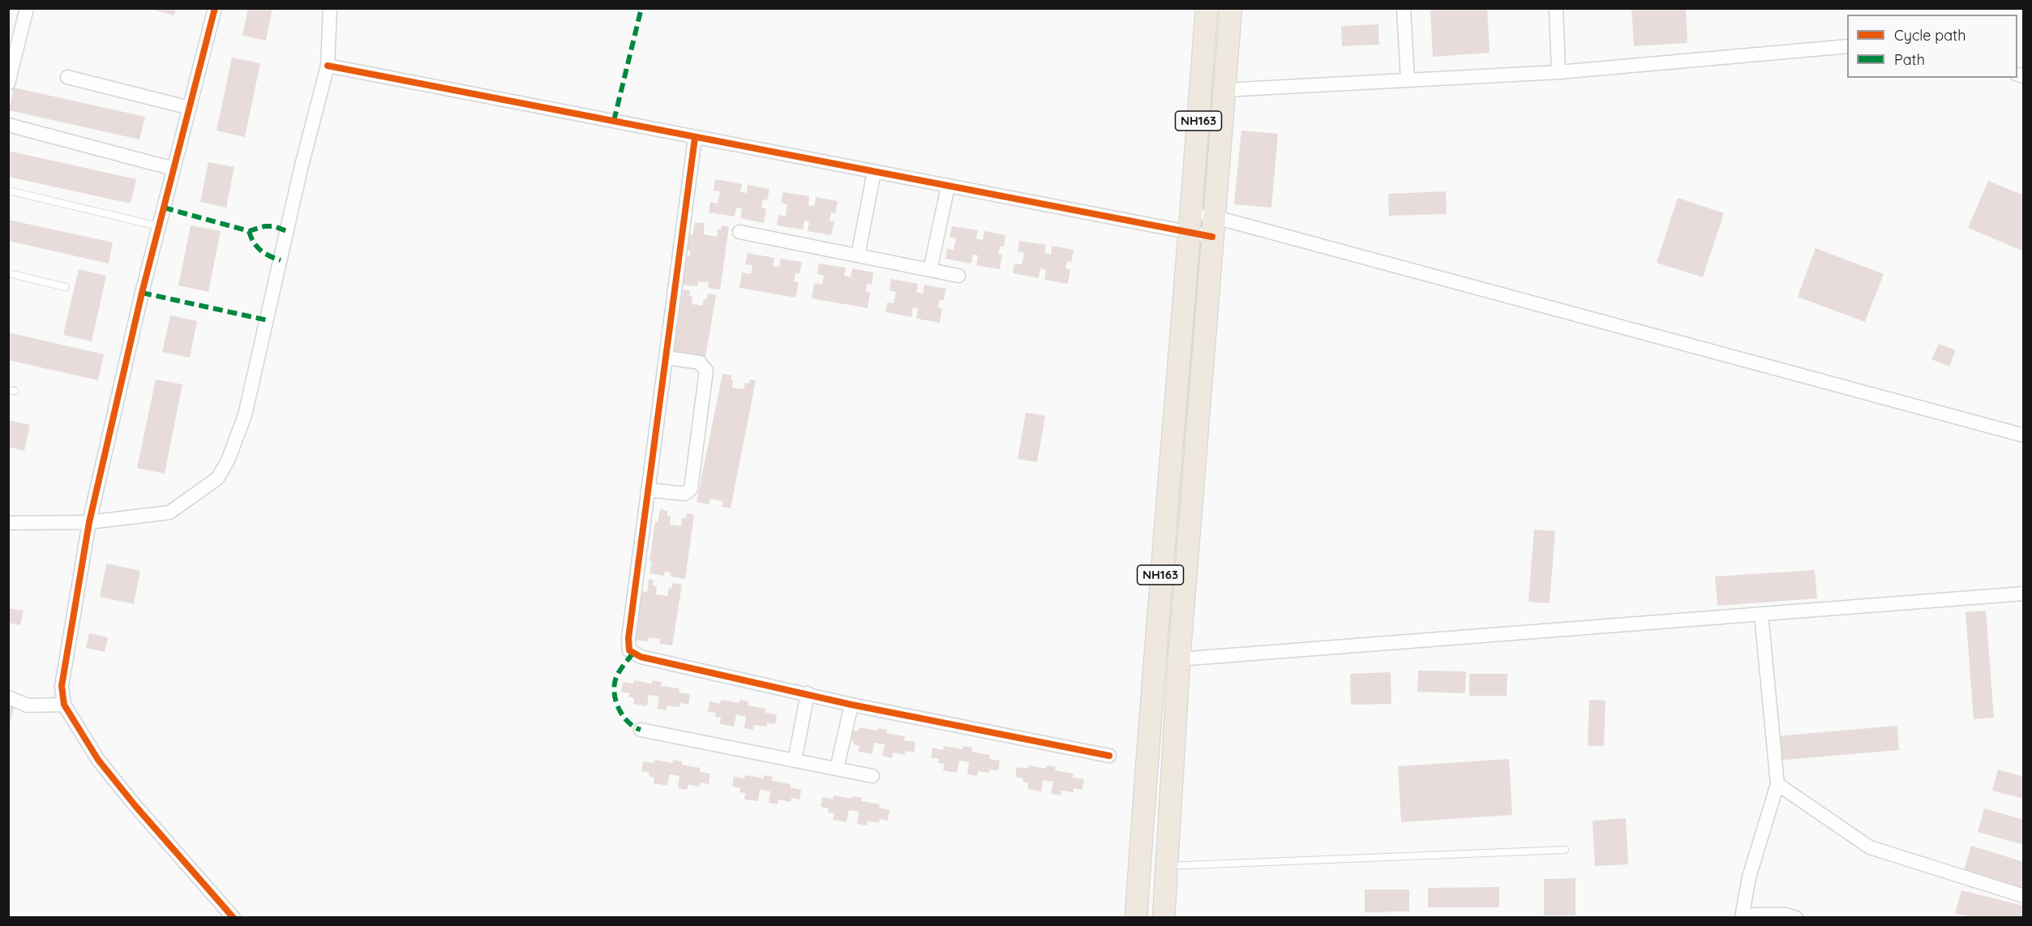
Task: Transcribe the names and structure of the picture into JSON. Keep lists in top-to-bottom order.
{
  "streets": {
    "highway": ["NH163"]
  },
  "legend": ["Cycle path", "Path"]
}
